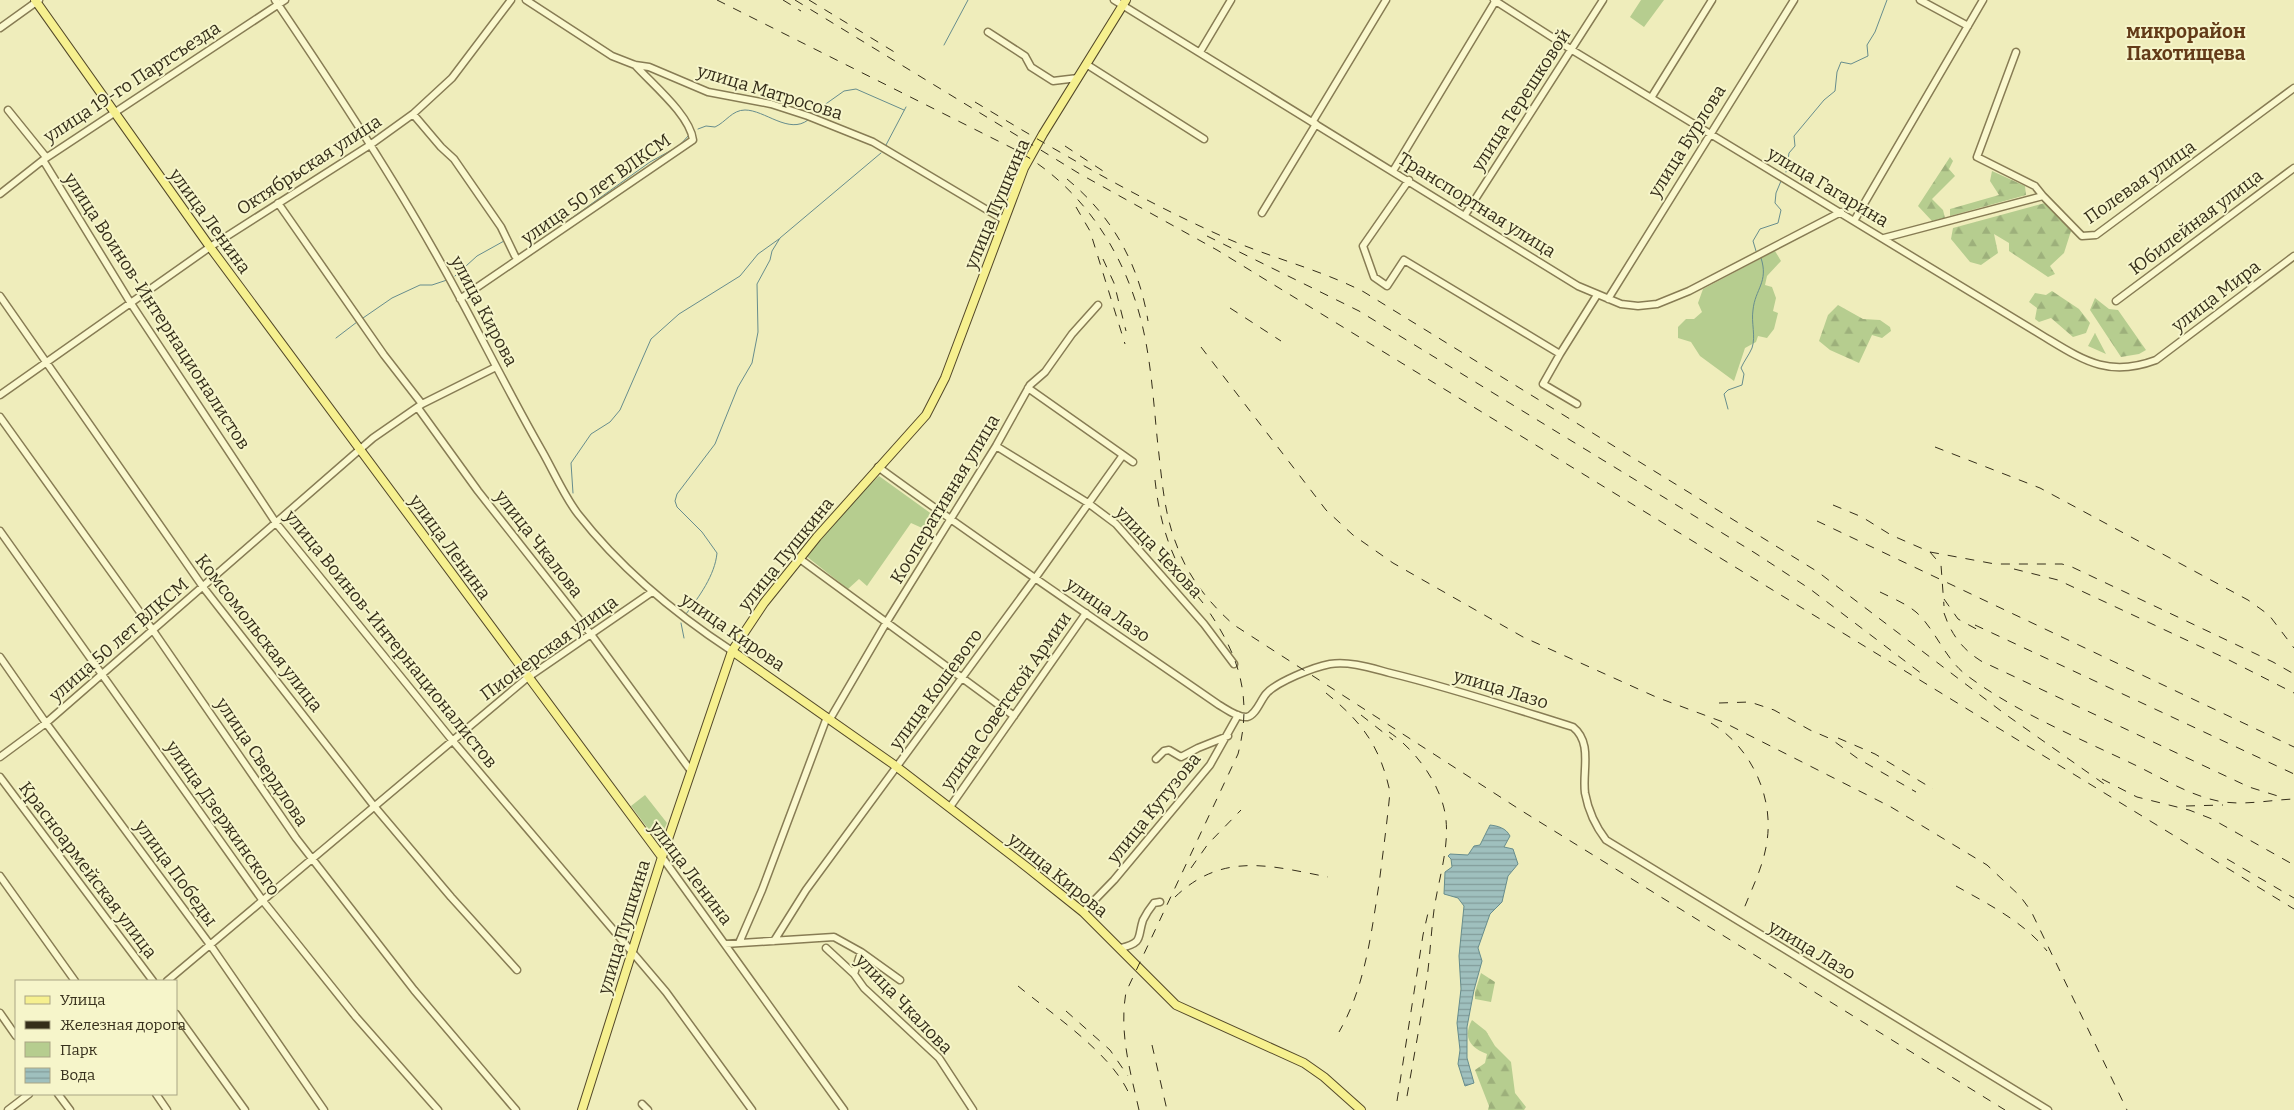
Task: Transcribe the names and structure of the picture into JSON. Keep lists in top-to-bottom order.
{
  "streets": {
    "main road": ["улица Пушкина", "улица Ленина", "улица Кирова"],
    "street": [
      "улица 19-го Партсъезда",
      "улица Матросова",
      "улица Терешковой",
      "улица Бурлова",
      "Октябрьская улица",
      "Полевая улица",
      "улица Гагарина",
      "улица 50 лет ВЛКСМ",
      "Транспортная улица",
      "Юбилейная улица",
      "улица Мира",
      "улица Воинов-Интернационалистов",
      "Кооперативная улица",
      "улица Чкалова",
      "улица Чехова",
      "улица Лазо",
      "Комсомольская улица",
      "Пионерская улица",
      "улица Кошевого",
      "улица Советской Армии",
      "улица Свердлова",
      "улица Кутузова",
      "улица Дзержинского",
      "Красноармейская улица",
      "улица Победы"
    ]
  },
  "crossings": [
    ["улица 19-го Партсъезда", "улица Ленина"],
    ["улица 19-го Партсъезда", "улица Воинов-Интернационалистов"],
    ["улица 19-го Партсъезда", "улица Кирова"],
    ["улица Матросова", "улица 50 лет ВЛКСМ"],
    ["улица Матросова", "улица Пушкина"],
    ["улица Терешковой", "улица Гагарина"],
    ["улица Терешковой", "Транспортная улица"],
    ["улица Бурлова", "улица Гагарина"],
    ["улица Бурлова", "Транспортная улица"],
    ["Октябрьская улица", "улица Ленина"],
    ["Октябрьская улица", "улица Воинов-Интернационалистов"],
    ["Октябрьская улица", "улица Кирова"],
    ["Октябрьская улица", "улица Чкалова"],
    ["Октябрьская улица", "Комсомольская улица"],
    ["улица Гагарина", "Транспортная улица"],
    ["улица Гагарина", "улица Мира"],
    ["улица 50 лет ВЛКСМ", "улица Ленина"],
    ["улица 50 лет ВЛКСМ", "улица Воинов-Интернационалистов"],
    ["улица 50 лет ВЛКСМ", "улица Кирова"],
    ["улица 50 лет ВЛКСМ", "улица Чкалова"],
    ["улица 50 лет ВЛКСМ", "Комсомольская улица"],
    ["улица 50 лет ВЛКСМ", "улица Свердлова"],
    ["улица 50 лет ВЛКСМ", "улица Дзержинского"],
    ["улица 50 лет ВЛКСМ", "улица Победы"],
    ["улица Пушкина", "Транспортная улица"],
    ["улица Пушкина", "улица Ленина"],
    ["улица Пушкина", "улица Воинов-Интернационалистов"],
    ["улица Пушкина", "улица Кирова"],
    ["улица Пушкина", "улица Чкалова"],
    ["улица Пушкина", "улица Лазо"],
    ["улица Ленина", "Пионерская улица"],
    ["улица Воинов-Интернационалистов", "Пионерская улица"],
    ["улица Кирова", "Кооперативная улица"],
    ["улица Кирова", "Пионерская улица"],
    ["улица Кирова", "улица Кошевого"],
    ["улица Кирова", "улица Советской Армии"],
    ["улица Кирова", "улица Кутузова"],
    ["Кооперативная улица", "улица Чехова"],
    ["Кооперативная улица", "улица Лазо"],
    ["улица Чкалова", "Пионерская улица"],
    ["улица Чехова", "улица Кошевого"],
    ["улица Лазо", "улица Кошевого"],
    ["улица Лазо", "улица Советской Армии"],
    ["улица Лазо", "улица Кутузова"],
    ["Комсомольская улица", "Пионерская улица"],
    ["Пионерская улица", "улица Свердлова"],
    ["Пионерская улица", "улица Дзержинского"],
    ["Пионерская улица", "улица Победы"]
  ],
  "districts": ["микрорайон Пахотищева"],
  "legend": [
    "Улица",
    "Железная дорога",
    "Парк",
    "Вода"
  ]
}
